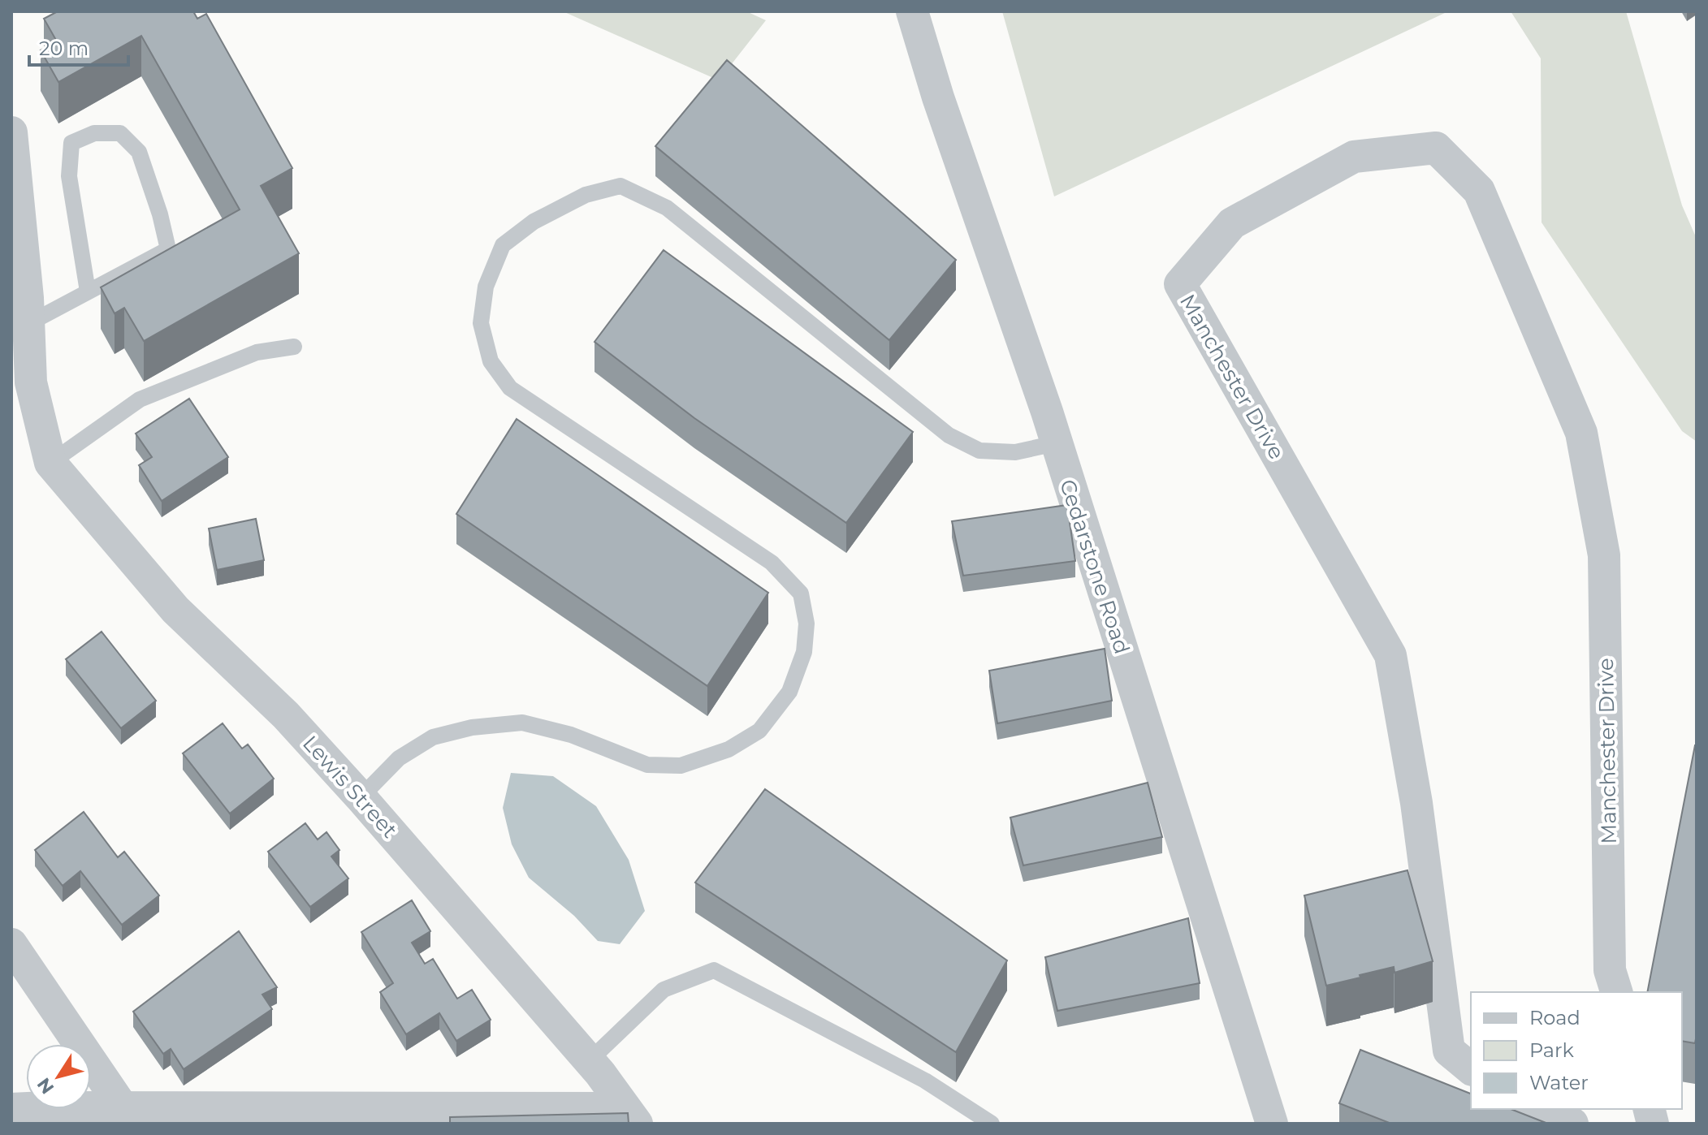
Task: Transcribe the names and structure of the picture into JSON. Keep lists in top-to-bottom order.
{
  "streets": {
    "street": ["Manchester Drive", "Cedarstone Road", "Lewis Street"]
  },
  "legend": ["Road", "Park", "Water"],
  "scale_bar": "20 m",
  "north": "bottom left"
}
